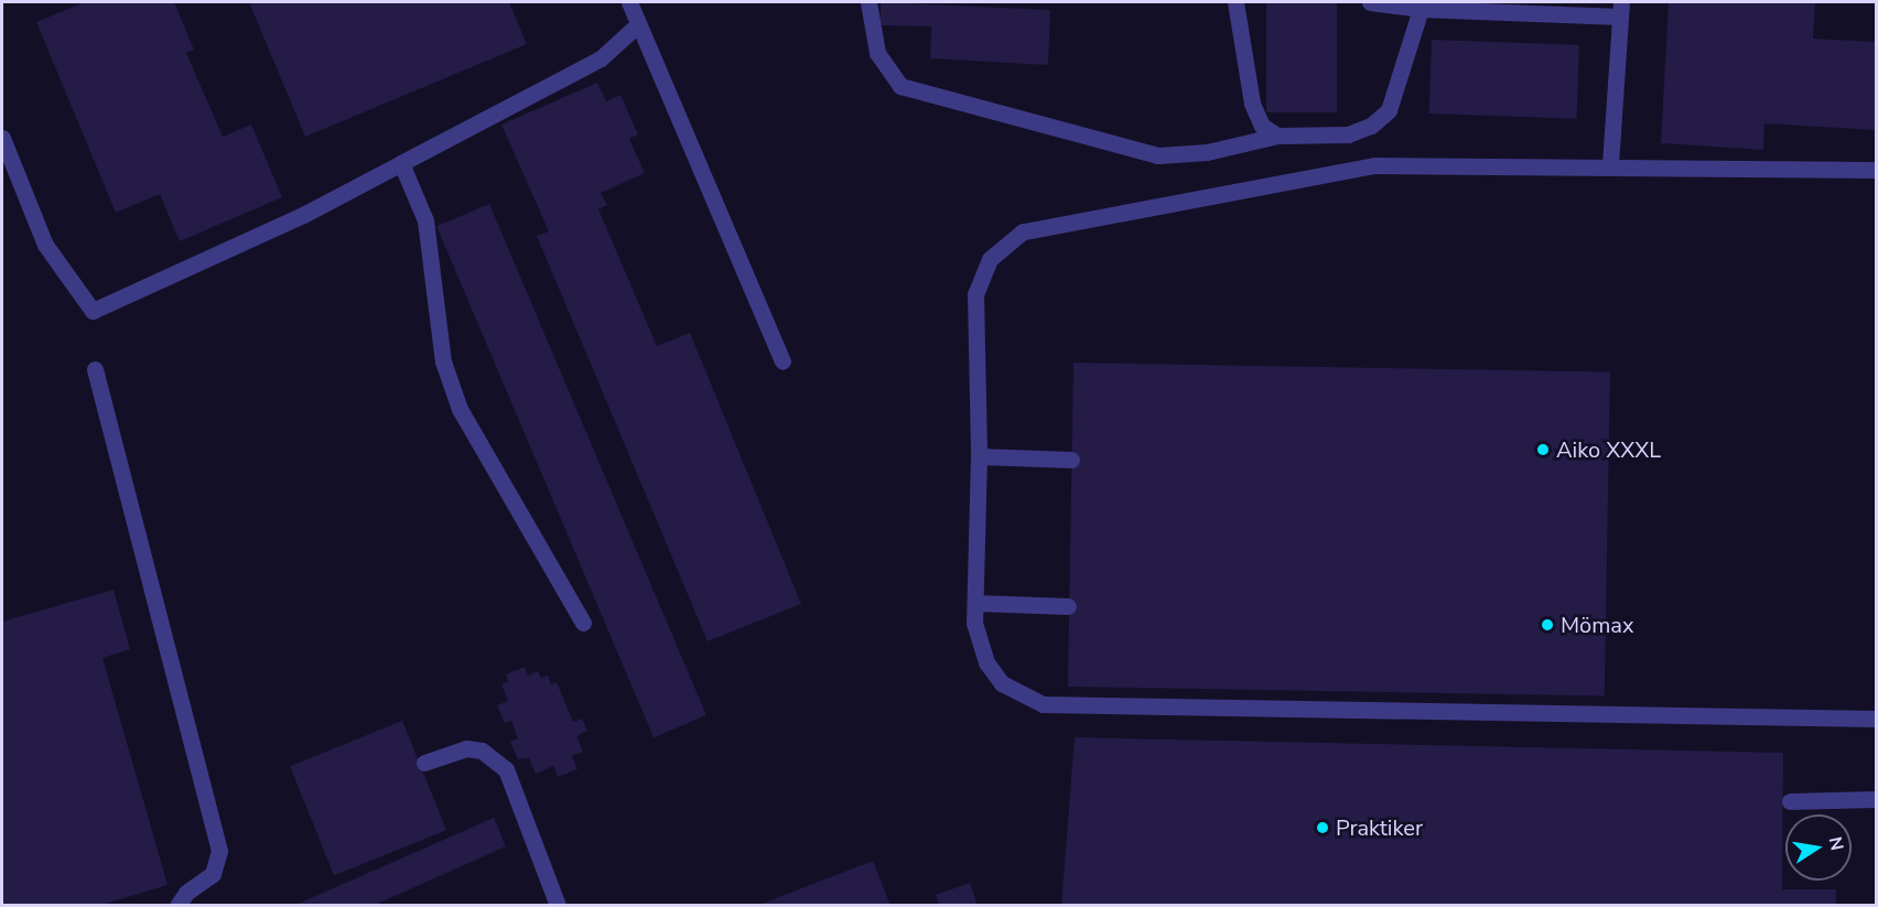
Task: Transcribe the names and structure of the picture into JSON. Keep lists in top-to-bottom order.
{
  "places": ["Aiko XXXL", "Mömax", "Praktiker"],
  "north": "right"
}
